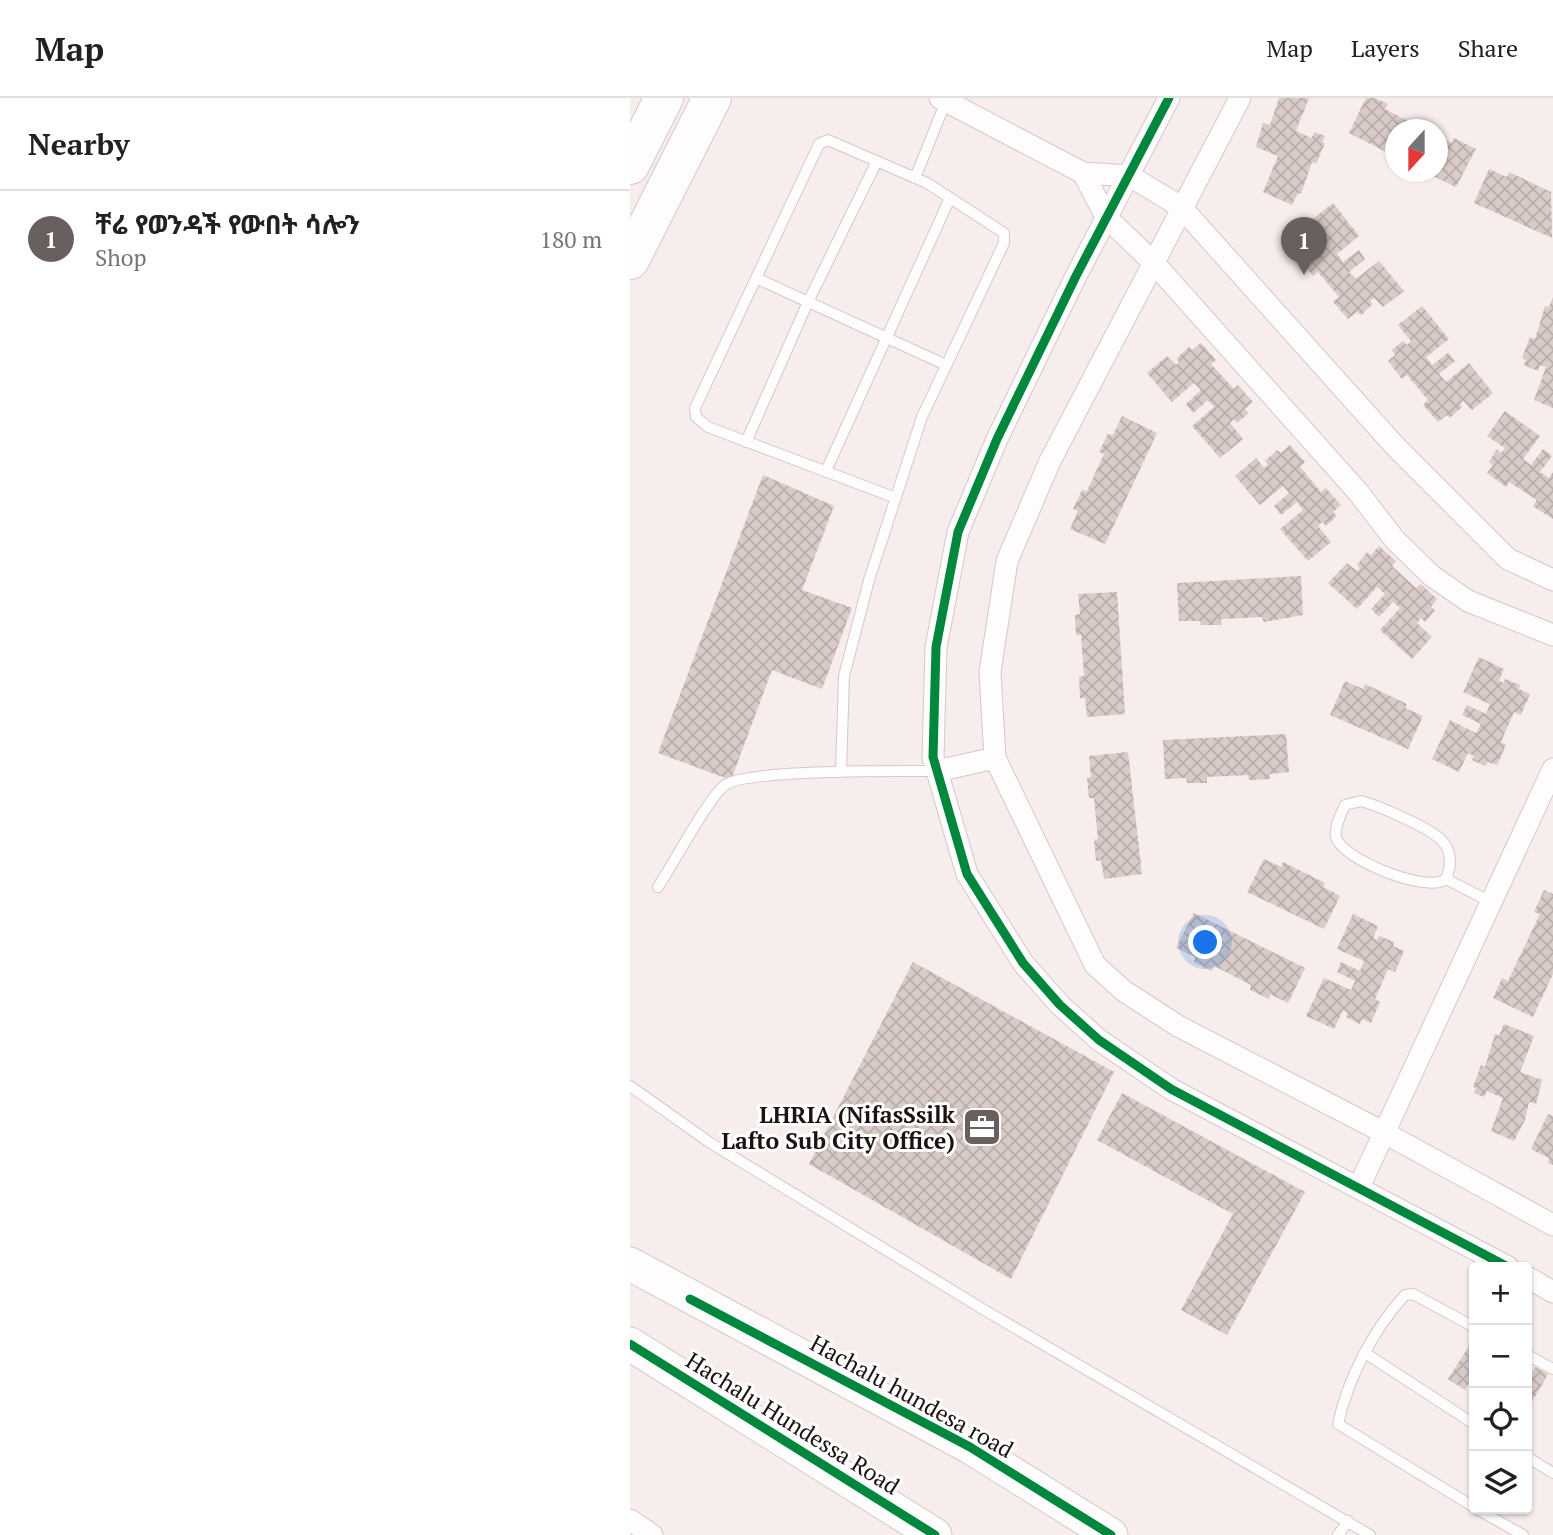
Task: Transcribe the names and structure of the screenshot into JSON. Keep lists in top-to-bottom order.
{
  "streets": {
    "main road": ["Hachalu hundesa road", "Hachalu Hundessa Road"]
  },
  "places": {
    "office": ["LHRIA (NifasSsilk Lafto Sub City Office)"]
  },
  "north": "bottom",
  "page": {
    "header": "Map",
    "nav": ["Map", "Layers", "Share"],
    "heading": "Nearby",
    "list": [
      {
        "mark": "1",
        "name": "ቸሬ የወንዳች የውበት ሳሎን",
        "note": "Shop",
        "value": "180 m"
      }
    ],
    "pins": "1",
    "map_buttons": ["+", "−"]
  }
}
